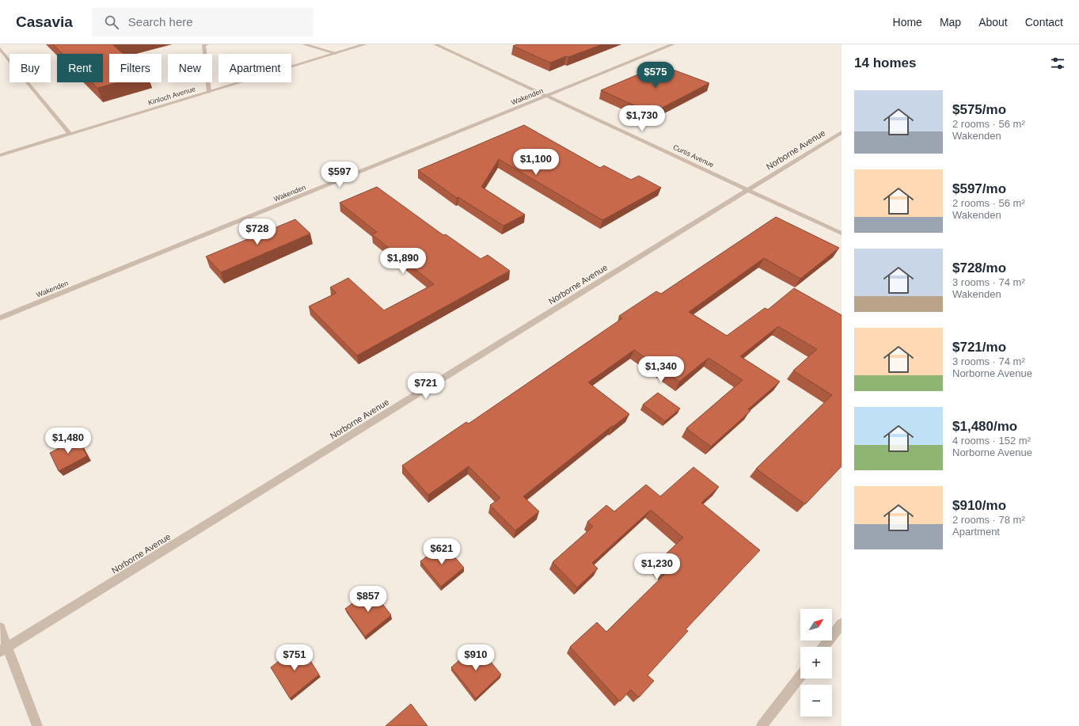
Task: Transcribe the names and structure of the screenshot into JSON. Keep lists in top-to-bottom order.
{
  "streets": {
    "street": [
      "Kinloch Avenue",
      "Wakenden",
      "Norborne Avenue",
      "Curtis Avenue"
    ]
  },
  "crossings": [
    ["Wakenden", "Curtis Avenue"],
    ["Norborne Avenue", "Curtis Avenue"]
  ],
  "north": "top right",
  "page": {
    "header": "Casavia",
    "search": "Search here",
    "nav": [
      "Home",
      "Map",
      "About",
      "Contact"
    ],
    "heading": "14 homes",
    "chip": [
      "Buy",
      "Rent",
      "Filters",
      "New",
      "Apartment"
    ],
    "price": [
      "$575",
      "$1,730",
      "$1,100",
      "$597",
      "$728",
      "$1,890",
      "$1,340",
      "$721",
      "$1,480",
      "$621",
      "$1,230",
      "$857",
      "$751",
      "$910"
    ],
    "list": [
      {
        "name": "$575/mo",
        "note": "2 rooms · 56 m² · Wakenden"
      },
      {
        "name": "$597/mo",
        "note": "2 rooms · 56 m² · Wakenden"
      },
      {
        "name": "$728/mo",
        "note": "3 rooms · 74 m² · Wakenden"
      },
      {
        "name": "$721/mo",
        "note": "3 rooms · 74 m² · Norborne Avenue"
      },
      {
        "name": "$1,480/mo",
        "note": "4 rooms · 152 m² · Norborne Avenue"
      },
      {
        "name": "$910/mo",
        "note": "2 rooms · 78 m² · Apartment"
      }
    ],
    "map_buttons": ["+", "−"]
  }
}
